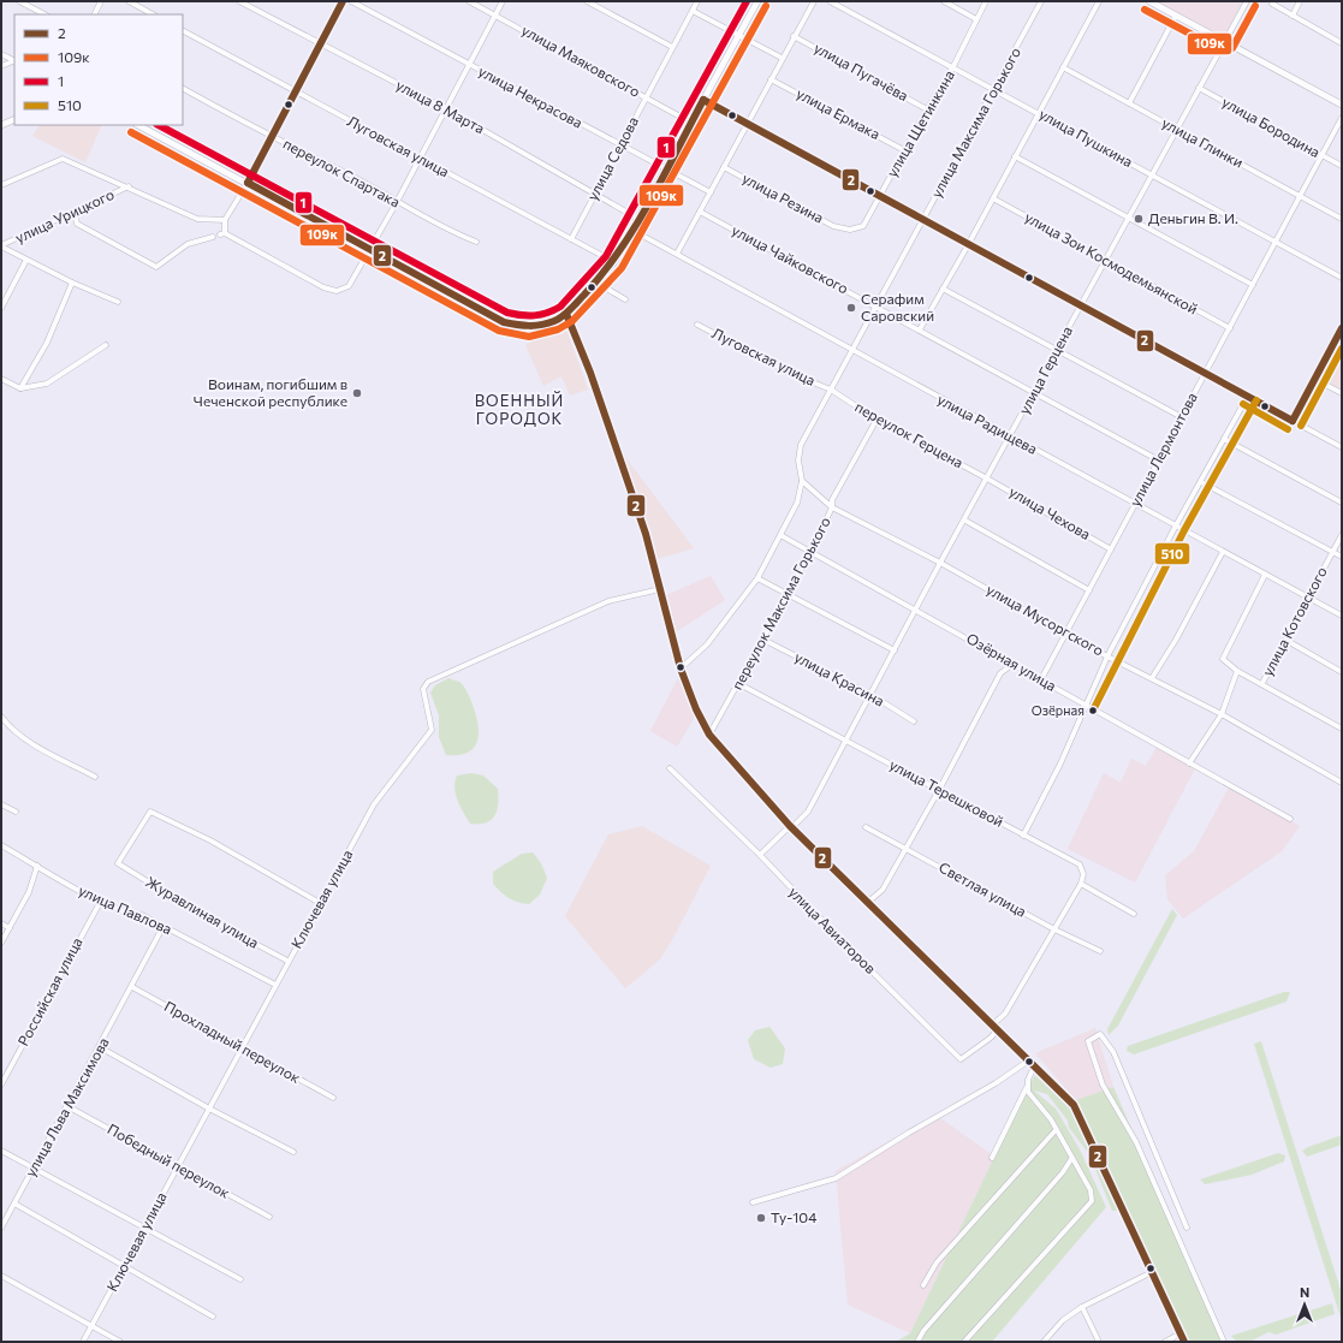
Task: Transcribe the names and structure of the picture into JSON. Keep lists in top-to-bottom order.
{
  "streets": {
    "street": [
      "улица Маяковского",
      "улица Пугачёва",
      "улица Некрасова",
      "улица 8 Марта",
      "улица Ермака",
      "улица Максима Горького",
      "улица Щетинкина",
      "улица Бородина",
      "улица Пушкина",
      "улица Глинки",
      "Луговская улица",
      "улица Седова",
      "переулок Спартака",
      "улица Резина",
      "улица Урицкого",
      "улица Чайковского",
      "улица Зои Космодемьянской",
      "улица Герцена",
      "улица Радищева",
      "переулок Герцена",
      "улица Лермонтова",
      "улица Чехова",
      "переулок Максима Горького",
      "улица Мусоргского",
      "улица Котовского",
      "Озёрная улица",
      "улица Красина",
      "улица Терешковой",
      "Светлая улица",
      "Ключевая улица",
      "улица Павлова",
      "Журавлиная улица",
      "улица Авиаторов",
      "Российская улица",
      "Прохладный переулок",
      "улица Льва Максимова",
      "Победный переулок"
    ]
  },
  "crossings": [
    ["улица Маяковского", "улица Седова"],
    ["улица Пугачёва", "улица Щетинкина"],
    ["улица Некрасова", "улица Седова"],
    ["улица 8 Марта", "улица Седова"],
    ["улица Ермака", "улица Щетинкина"],
    ["улица Максима Горького", "улица Пушкина"],
    ["улица Максима Горького", "Луговская улица"],
    ["улица Максима Горького", "улица Чайковского"],
    ["улица Максима Горького", "улица Радищева"],
    ["улица Максима Горького", "переулок Герцена"],
    ["улица Максима Горького", "улица Мусоргского"],
    ["улица Максима Горького", "Озёрная улица"],
    ["улица Щетинкина", "улица Пушкина"],
    ["улица Щетинкина", "улица Резина"],
    ["улица Бородина", "улица Герцена"],
    ["улица Бородина", "улица Лермонтова"],
    ["улица Пушкина", "улица Герцена"],
    ["улица Пушкина", "улица Лермонтова"],
    ["улица Глинки", "улица Герцена"],
    ["улица Глинки", "улица Лермонтова"],
    ["Луговская улица", "улица Седова"],
    ["Луговская улица", "переулок Герцена"],
    ["улица Чайковского", "улица Герцена"],
    ["улица Чайковского", "улица Лермонтова"],
    ["улица Зои Космодемьянской", "улица Герцена"],
    ["улица Зои Космодемьянской", "улица Лермонтова"],
    ["улица Герцена", "улица Радищева"],
    ["улица Герцена", "переулок Герцена"],
    ["улица Герцена", "улица Чехова"],
    ["улица Герцена", "улица Мусоргского"],
    ["улица Герцена", "Озёрная улица"],
    ["улица Герцена", "улица Красина"],
    ["улица Герцена", "улица Терешковой"],
    ["улица Герцена", "улица Авиаторов"],
    ["улица Радищева", "улица Лермонтова"],
    ["улица Радищева", "улица Котовского"],
    ["переулок Герцена", "улица Чехова"],
    ["переулок Герцена", "переулок Максима Горького"],
    ["улица Лермонтова", "улица Чехова"],
    ["улица Лермонтова", "улица Мусоргского"],
    ["улица Лермонтова", "Озёрная улица"],
    ["переулок Максима Горького", "улица Мусоргского"],
    ["переулок Максима Горького", "Озёрная улица"],
    ["переулок Максима Горького", "улица Красина"],
    ["переулок Максима Горького", "улица Терешковой"],
    ["Ключевая улица", "улица Павлова"],
    ["Ключевая улица", "Журавлиная улица"],
    ["Ключевая улица", "Прохладный переулок"],
    ["Ключевая улица", "Победный переулок"],
    ["улица Павлова", "Российская улица"],
    ["улица Павлова", "улица Льва Максимова"],
    ["Прохладный переулок", "улица Льва Максимова"],
    ["улица Льва Максимова", "Победный переулок"]
  ],
  "districts": ["ВОЕННЫЙ ГОРОДОК"],
  "places": [
    "Деньгин В. И.",
    "Серафим Саровский",
    "Воинам, погибшим в Чеченской республике",
    "Озёрная",
    "Ту-104"
  ],
  "lines": [
    "transit line 2",
    "transit line 1",
    "transit line 109к",
    "transit line 510"
  ],
  "legend": [
    "2",
    "109к",
    "1",
    "510"
  ],
  "north": "top"
}
